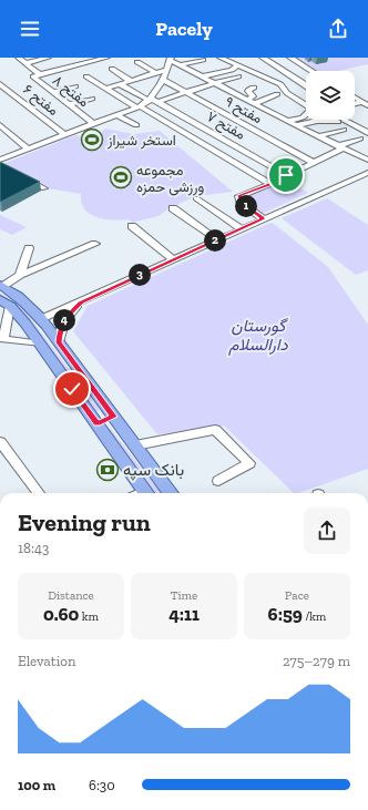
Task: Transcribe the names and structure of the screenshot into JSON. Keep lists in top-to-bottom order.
{
  "streets": {
    "street": [
      "مفتح ۸",
      "مفتح ۶",
      "مفتح ۹",
      "مفتح ۷"
    ]
  },
  "parks": ["گورستان دارالسلام"],
  "places": {
    "sports": ["استخر شیراز", "مجموعه ورزشی حمزه"],
    "bank": ["بانک سپه"]
  },
  "page": {
    "header": "Pacely",
    "pins": [
      "1",
      "2",
      "3",
      "4"
    ],
    "heading": ["Evening run", "18:43"],
    "stats": [
      ["Distance", "0.60 km"],
      ["Time", "4:11"],
      ["Pace", "6:59 /km"]
    ],
    "chart": ["Elevation", "275–279 m"],
    "list": [
      {
        "name": "100 m",
        "note": "6:30"
      }
    ]
  }
}
